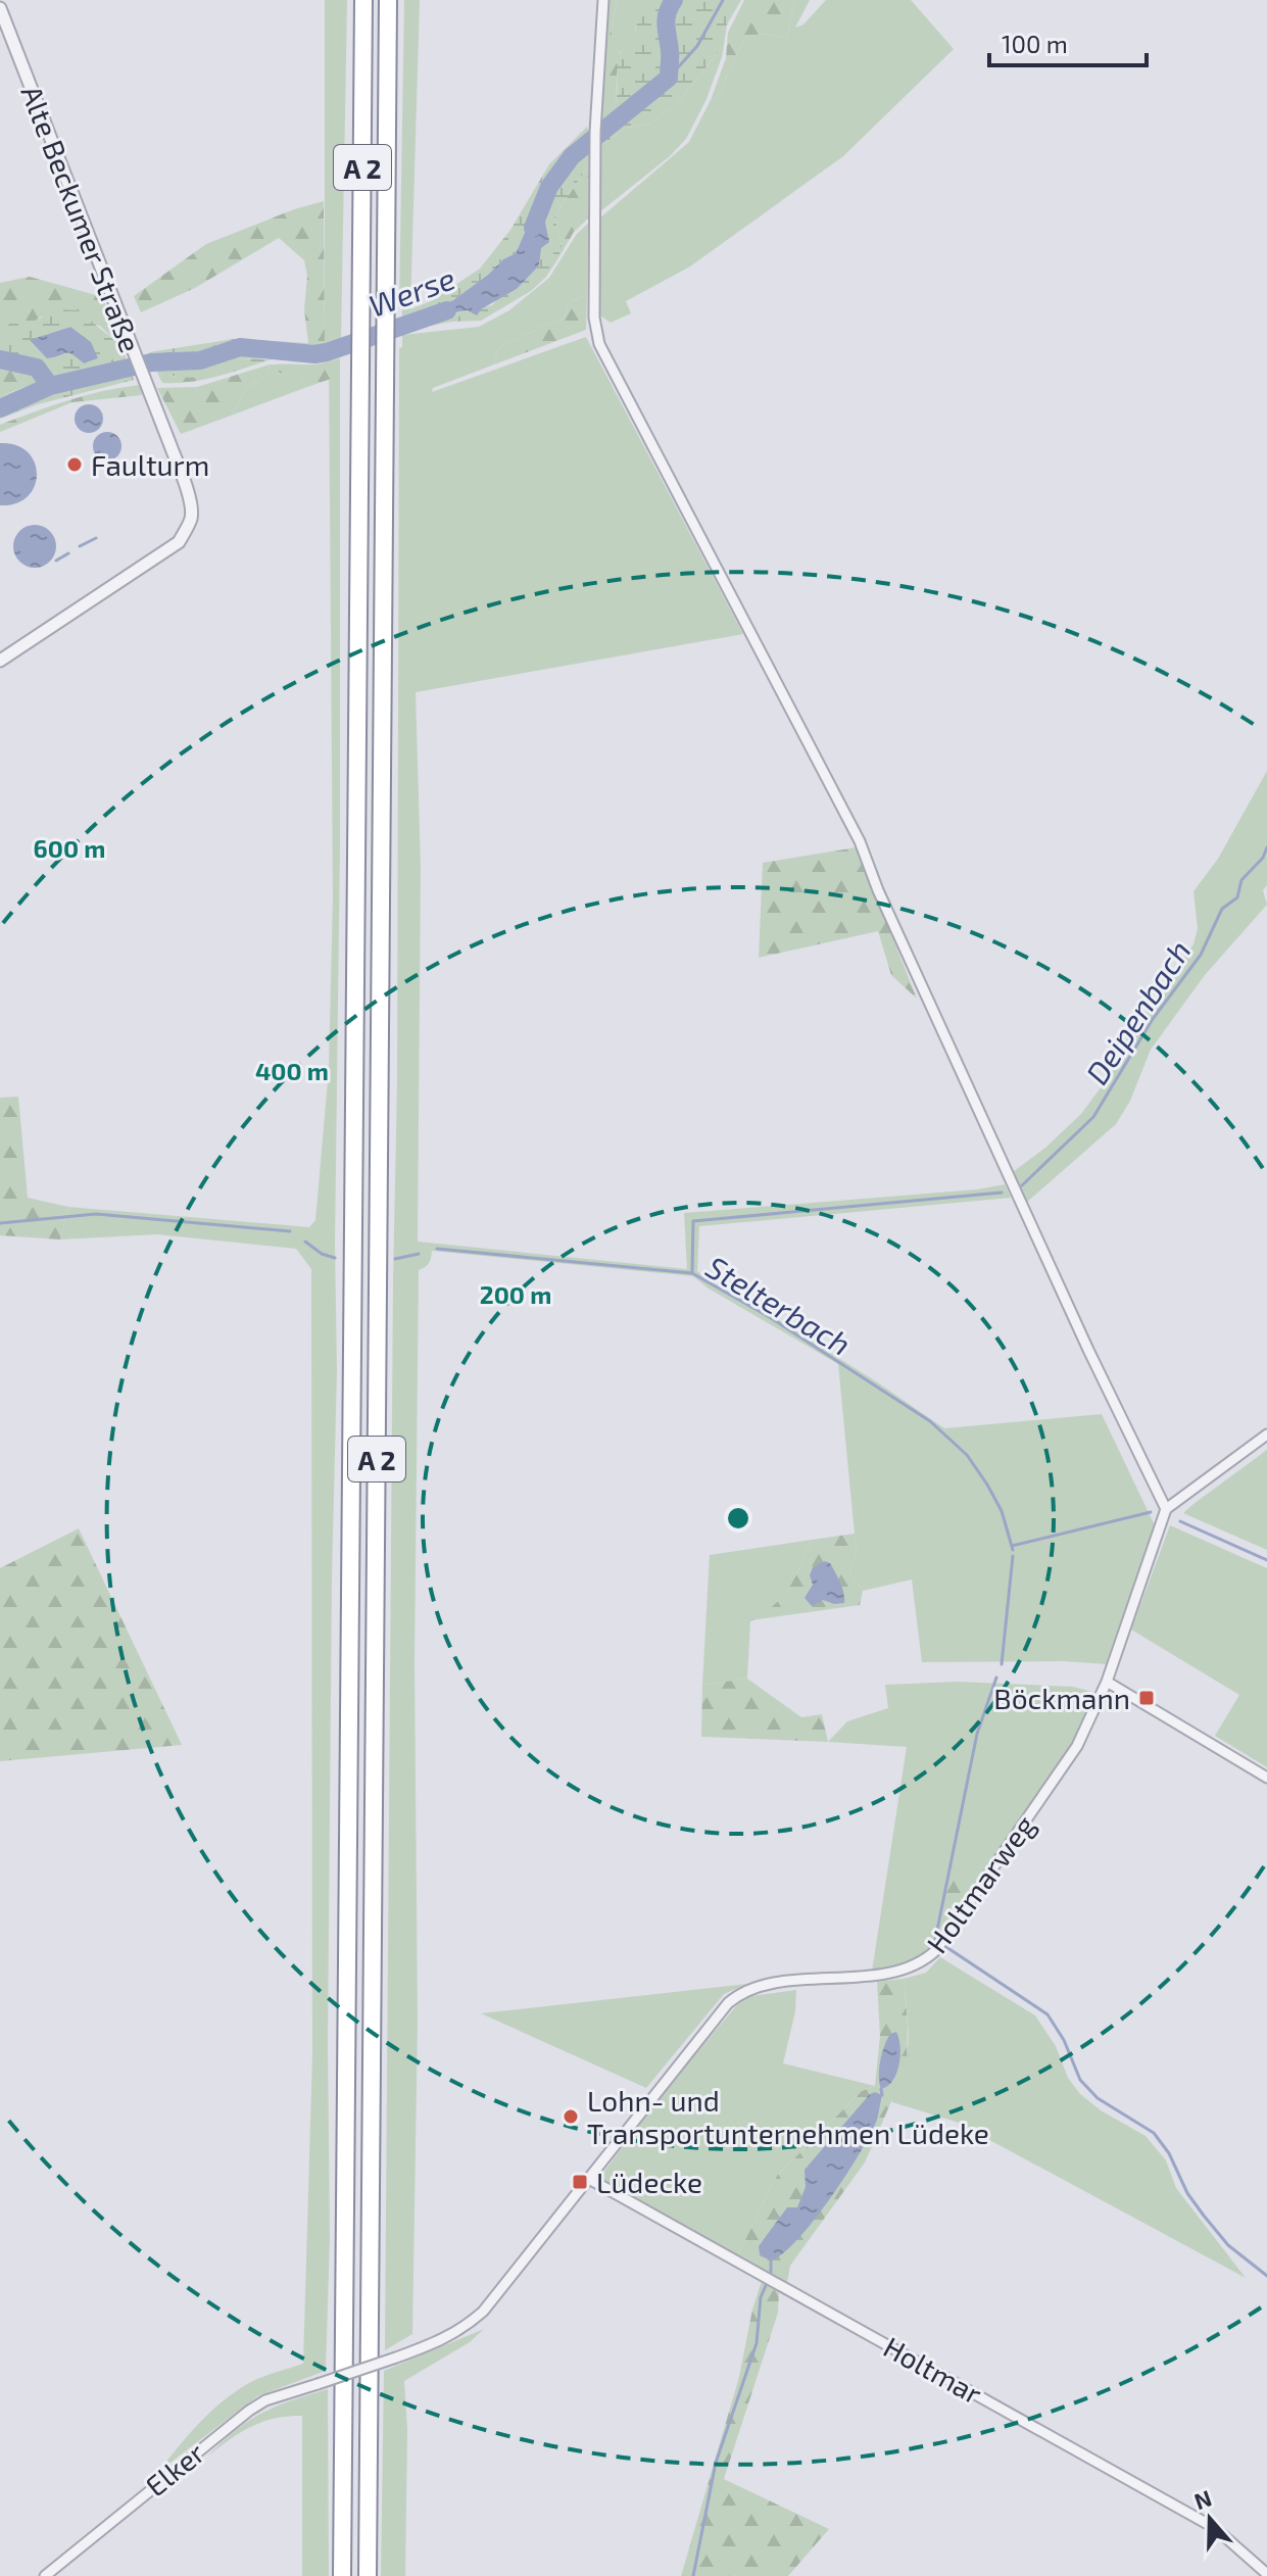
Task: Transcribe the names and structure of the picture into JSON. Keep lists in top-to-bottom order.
{
  "streets": {
    "highway": ["A 2"],
    "street": [
      "Alte Beckumer Straße",
      "Holtmarweg",
      "Holtmar",
      "Elker"
    ]
  },
  "crossings": [
    ["Holtmarweg", "Holtmar"],
    ["Holtmarweg", "Elker"]
  ],
  "water": ["Werse", "Deipenbach", "Stelterbach"],
  "places": {
    "other": ["Faulturm", "Lohn- und Transportunternehmen Lüdeke"],
    "transit": ["Böckmann", "Lüdecke"]
  },
  "scale_bar": "100 m",
  "north": "top",
  "rings": ["600 m", "400 m", "200 m"]
}
